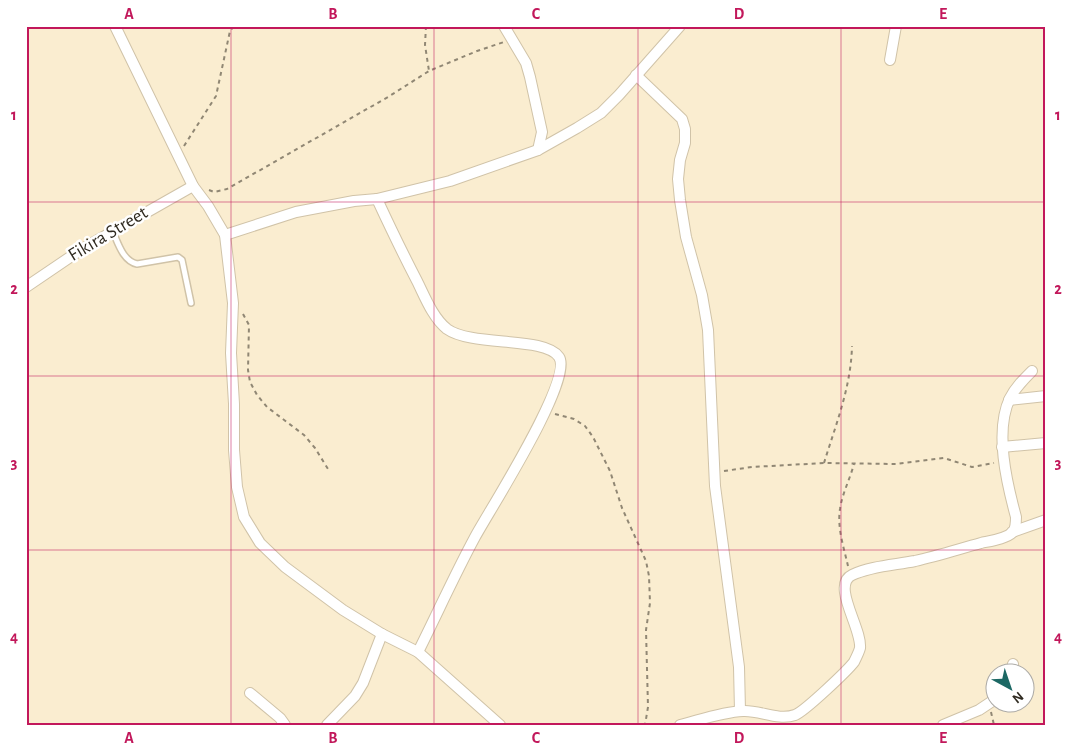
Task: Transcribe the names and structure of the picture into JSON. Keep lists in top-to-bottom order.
{
  "streets": {
    "street": ["Fikira Street"]
  },
  "north": "bottom right",
  "grid": {
    "columns": [
      "A",
      "B",
      "C",
      "D",
      "E"
    ],
    "rows": [
      "1",
      "2",
      "3",
      "4"
    ]
  }
}
